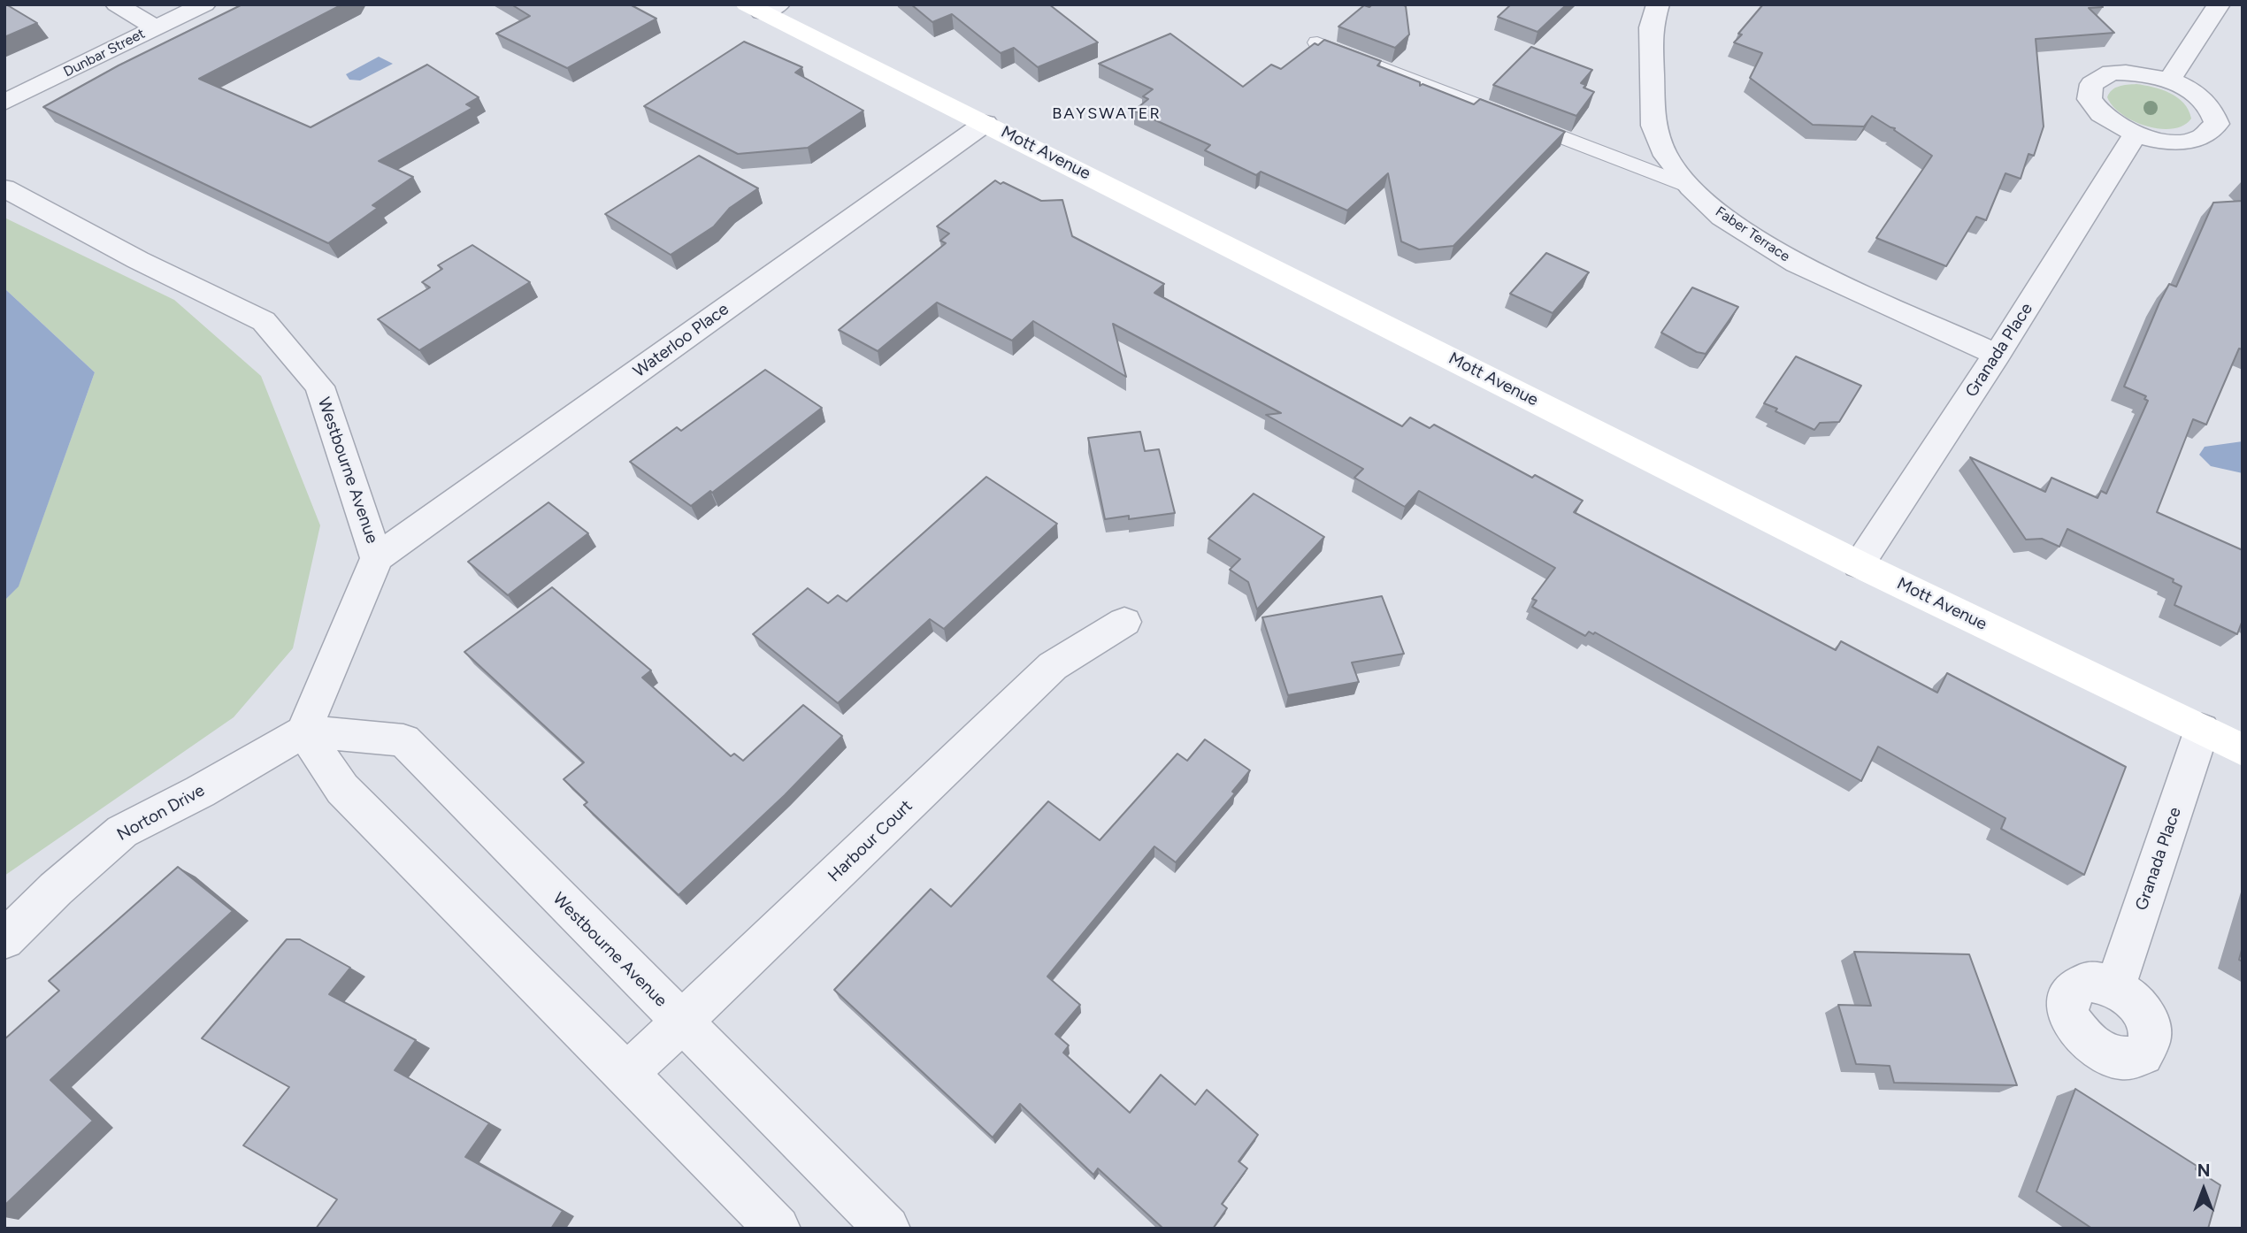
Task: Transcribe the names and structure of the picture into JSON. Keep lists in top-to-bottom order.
{
  "streets": {
    "street": [
      "Dunbar Street",
      "Mott Avenue",
      "Faber Terrace",
      "Waterloo Place",
      "Granada Place",
      "Westbourne Avenue",
      "Norton Drive",
      "Harbour Court"
    ]
  },
  "crossings": [
    ["Mott Avenue", "Waterloo Place"],
    ["Mott Avenue", "Granada Place"],
    ["Faber Terrace", "Granada Place"],
    ["Waterloo Place", "Westbourne Avenue"],
    ["Westbourne Avenue", "Norton Drive"],
    ["Westbourne Avenue", "Harbour Court"]
  ],
  "districts": ["BAYSWATER"],
  "north": "top"
}
